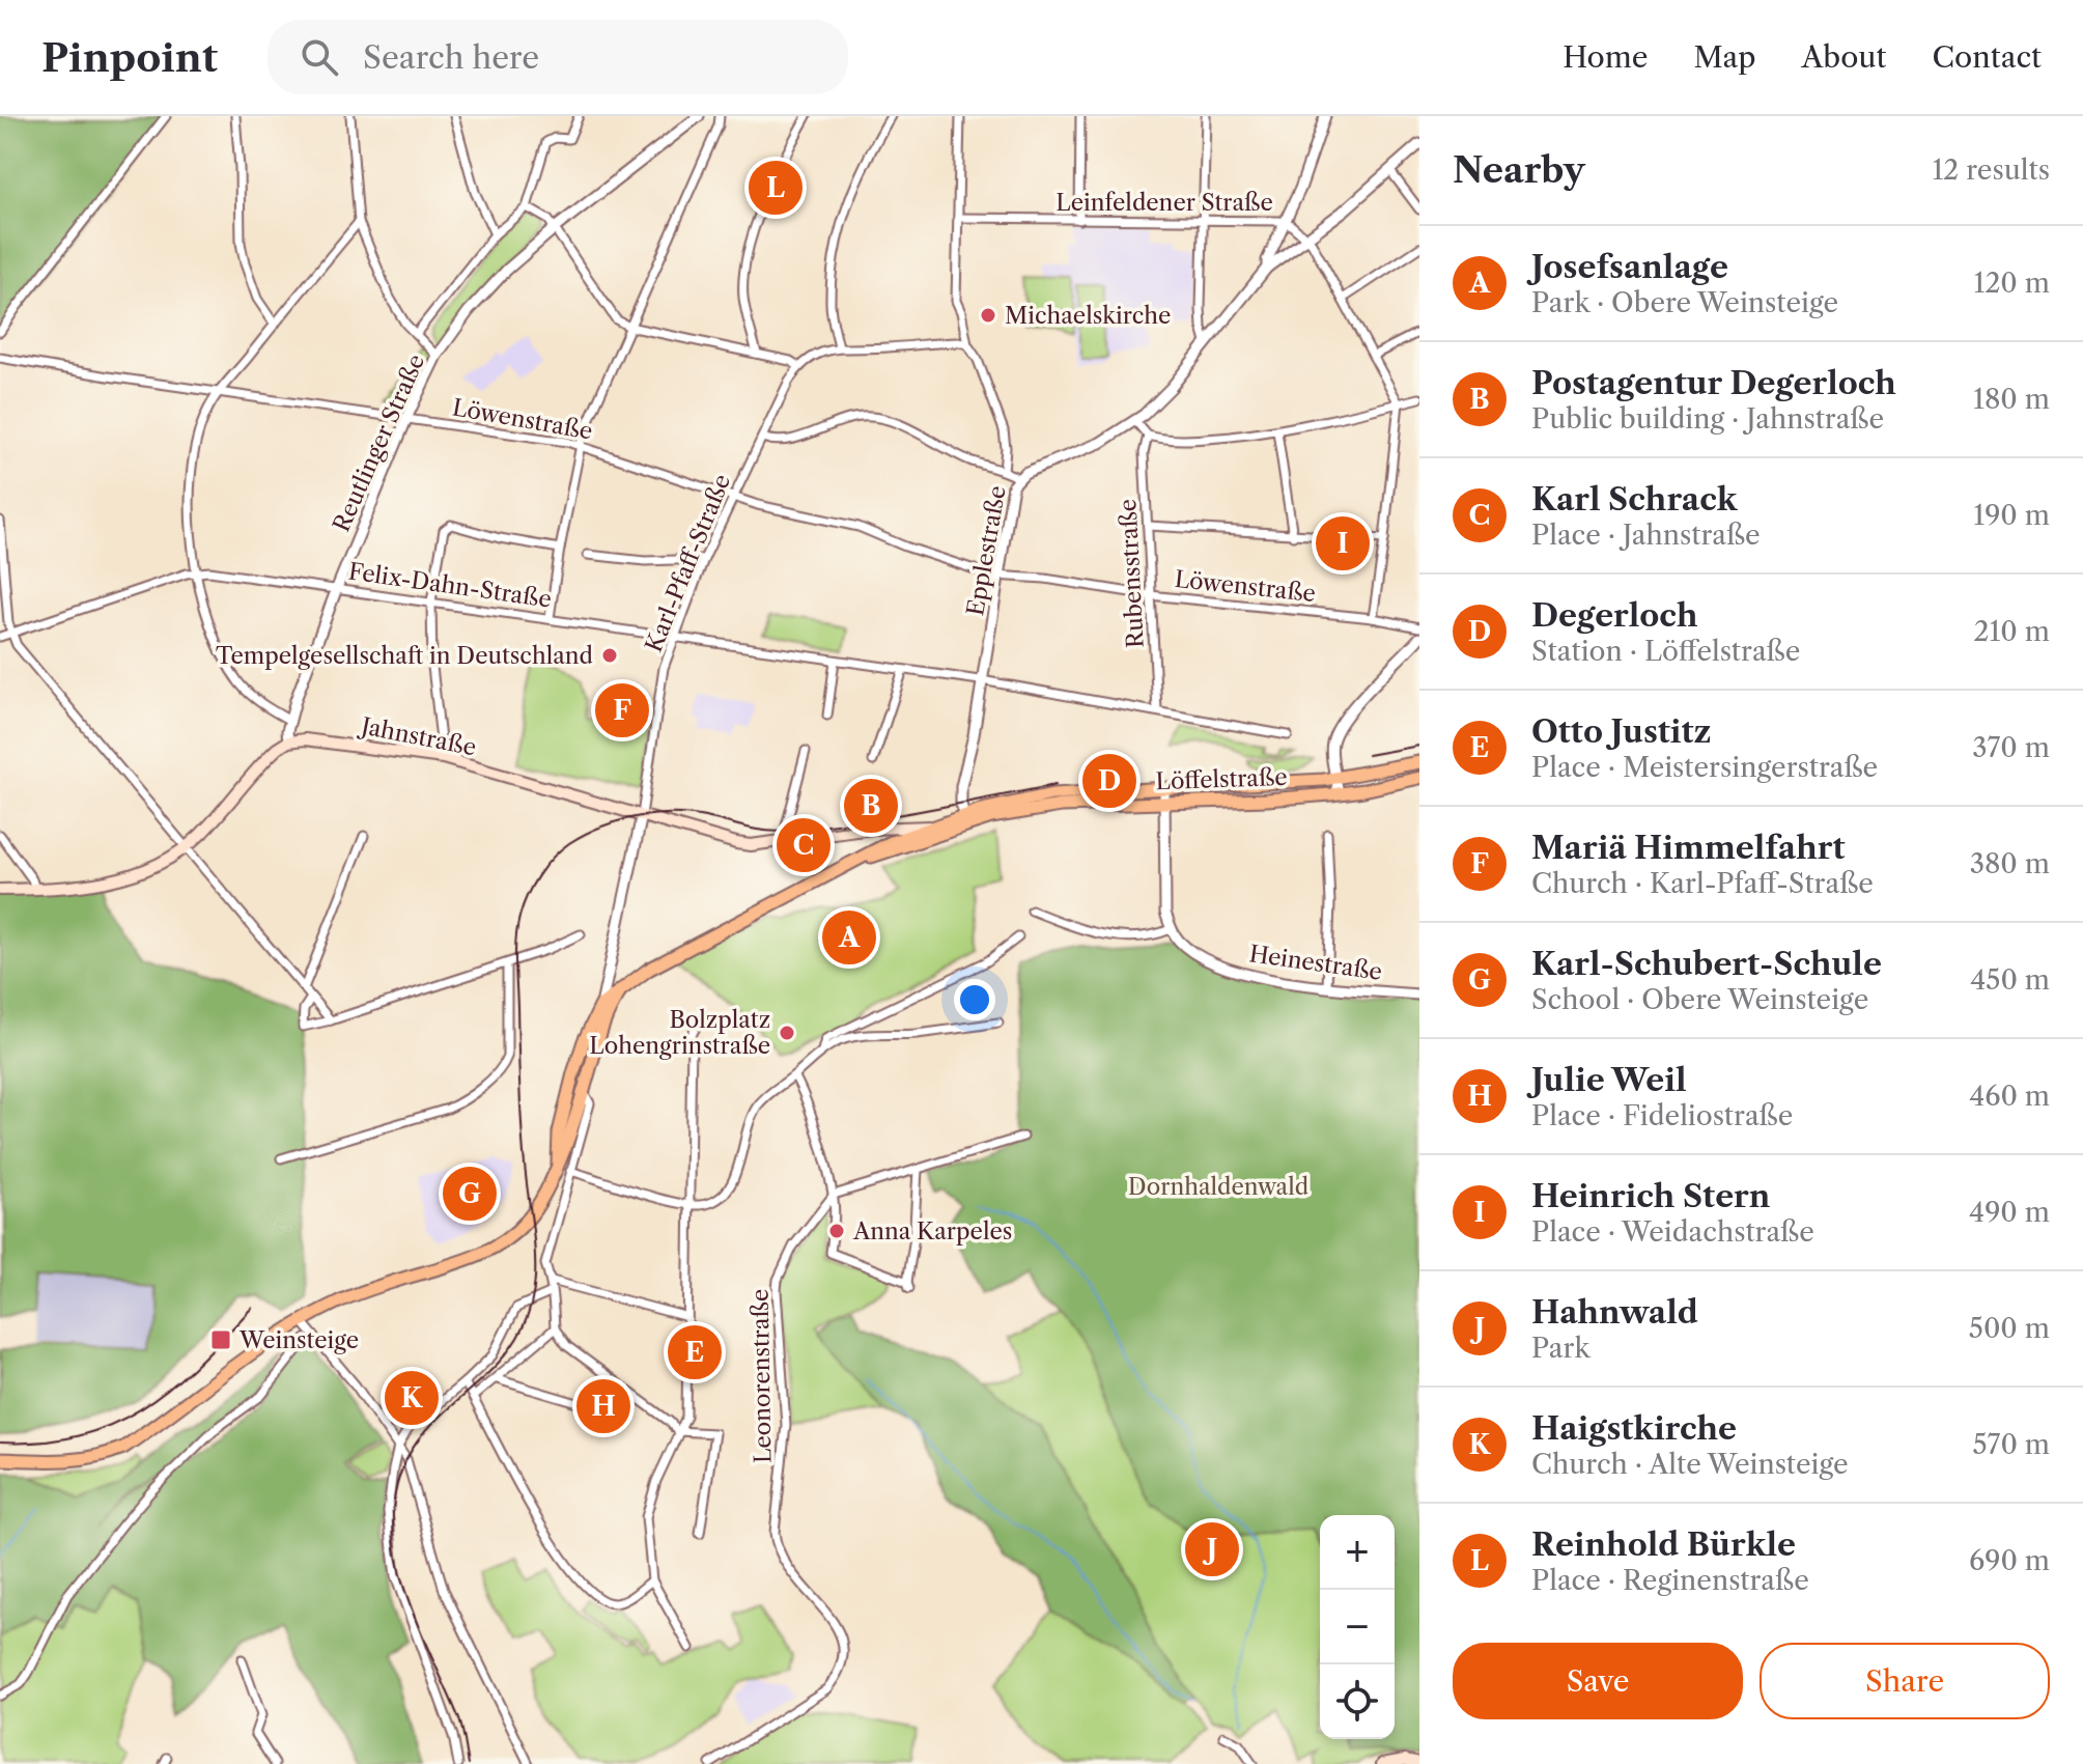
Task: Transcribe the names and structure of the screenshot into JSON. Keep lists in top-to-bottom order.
{
  "streets": {
    "main road": ["Jahnstraße", "Löffelstraße"],
    "street": [
      "Leinfeldener Straße",
      "Löwenstraße",
      "Reutlinger Straße",
      "Epplestraße",
      "Karl-Pfaff-Straße",
      "Rubensstraße",
      "Felix-Dahn-Straße",
      "Heinestraße",
      "Leonorenstraße"
    ]
  },
  "crossings": [
    ["Leinfeldener Straße", "Epplestraße"],
    ["Löwenstraße", "Reutlinger Straße"],
    ["Löwenstraße", "Epplestraße"],
    ["Löwenstraße", "Karl-Pfaff-Straße"],
    ["Löwenstraße", "Rubensstraße"],
    ["Reutlinger Straße", "Felix-Dahn-Straße"],
    ["Reutlinger Straße", "Jahnstraße"],
    ["Epplestraße", "Felix-Dahn-Straße"],
    ["Epplestraße", "Löffelstraße"],
    ["Karl-Pfaff-Straße", "Felix-Dahn-Straße"],
    ["Karl-Pfaff-Straße", "Jahnstraße"],
    ["Rubensstraße", "Felix-Dahn-Straße"],
    ["Jahnstraße", "Löffelstraße"]
  ],
  "parks": ["Dornhaldenwald"],
  "places": {
    "other": [
      "Michaelskirche",
      "Tempelgesellschaft in Deutschland",
      "Bolzplatz Lohengrinstraße",
      "Anna Karpeles"
    ],
    "transit": ["Weinsteige"]
  },
  "page": {
    "header": "Pinpoint",
    "search": "Search here",
    "nav": [
      "Home",
      "Map",
      "About",
      "Contact"
    ],
    "heading": ["Nearby", "12 results"],
    "pins": [
      "L",
      "I",
      "F",
      "D",
      "B",
      "C",
      "A",
      "G",
      "E",
      "K",
      "H",
      "J"
    ],
    "list": [
      {
        "mark": "A",
        "name": "Josefsanlage",
        "note": "Park · Obere Weinsteige",
        "value": "120 m"
      },
      {
        "mark": "B",
        "name": "Postagentur Degerloch",
        "note": "Public building · Jahnstraße",
        "value": "180 m"
      },
      {
        "mark": "C",
        "name": "Karl Schrack",
        "note": "Place · Jahnstraße",
        "value": "190 m"
      },
      {
        "mark": "D",
        "name": "Degerloch",
        "note": "Station · Löffelstraße",
        "value": "210 m"
      },
      {
        "mark": "E",
        "name": "Otto Justitz",
        "note": "Place · Meistersingerstraße",
        "value": "370 m"
      },
      {
        "mark": "F",
        "name": "Mariä Himmelfahrt",
        "note": "Church · Karl-Pfaff-Straße",
        "value": "380 m"
      },
      {
        "mark": "G",
        "name": "Karl-Schubert-Schule",
        "note": "School · Obere Weinsteige",
        "value": "450 m"
      },
      {
        "mark": "H",
        "name": "Julie Weil",
        "note": "Place · Fideliostraße",
        "value": "460 m"
      },
      {
        "mark": "I",
        "name": "Heinrich Stern",
        "note": "Place · Weidachstraße",
        "value": "490 m"
      },
      {
        "mark": "J",
        "name": "Hahnwald",
        "note": "Park",
        "value": "500 m"
      },
      {
        "mark": "K",
        "name": "Haigstkirche",
        "note": "Church · Alte Weinsteige",
        "value": "570 m"
      },
      {
        "mark": "L",
        "name": "Reinhold Bürkle",
        "note": "Place · Reginenstraße",
        "value": "690 m"
      }
    ],
    "map_buttons": ["+", "−"],
    "buttons": ["Save", "Share"]
  }
}
